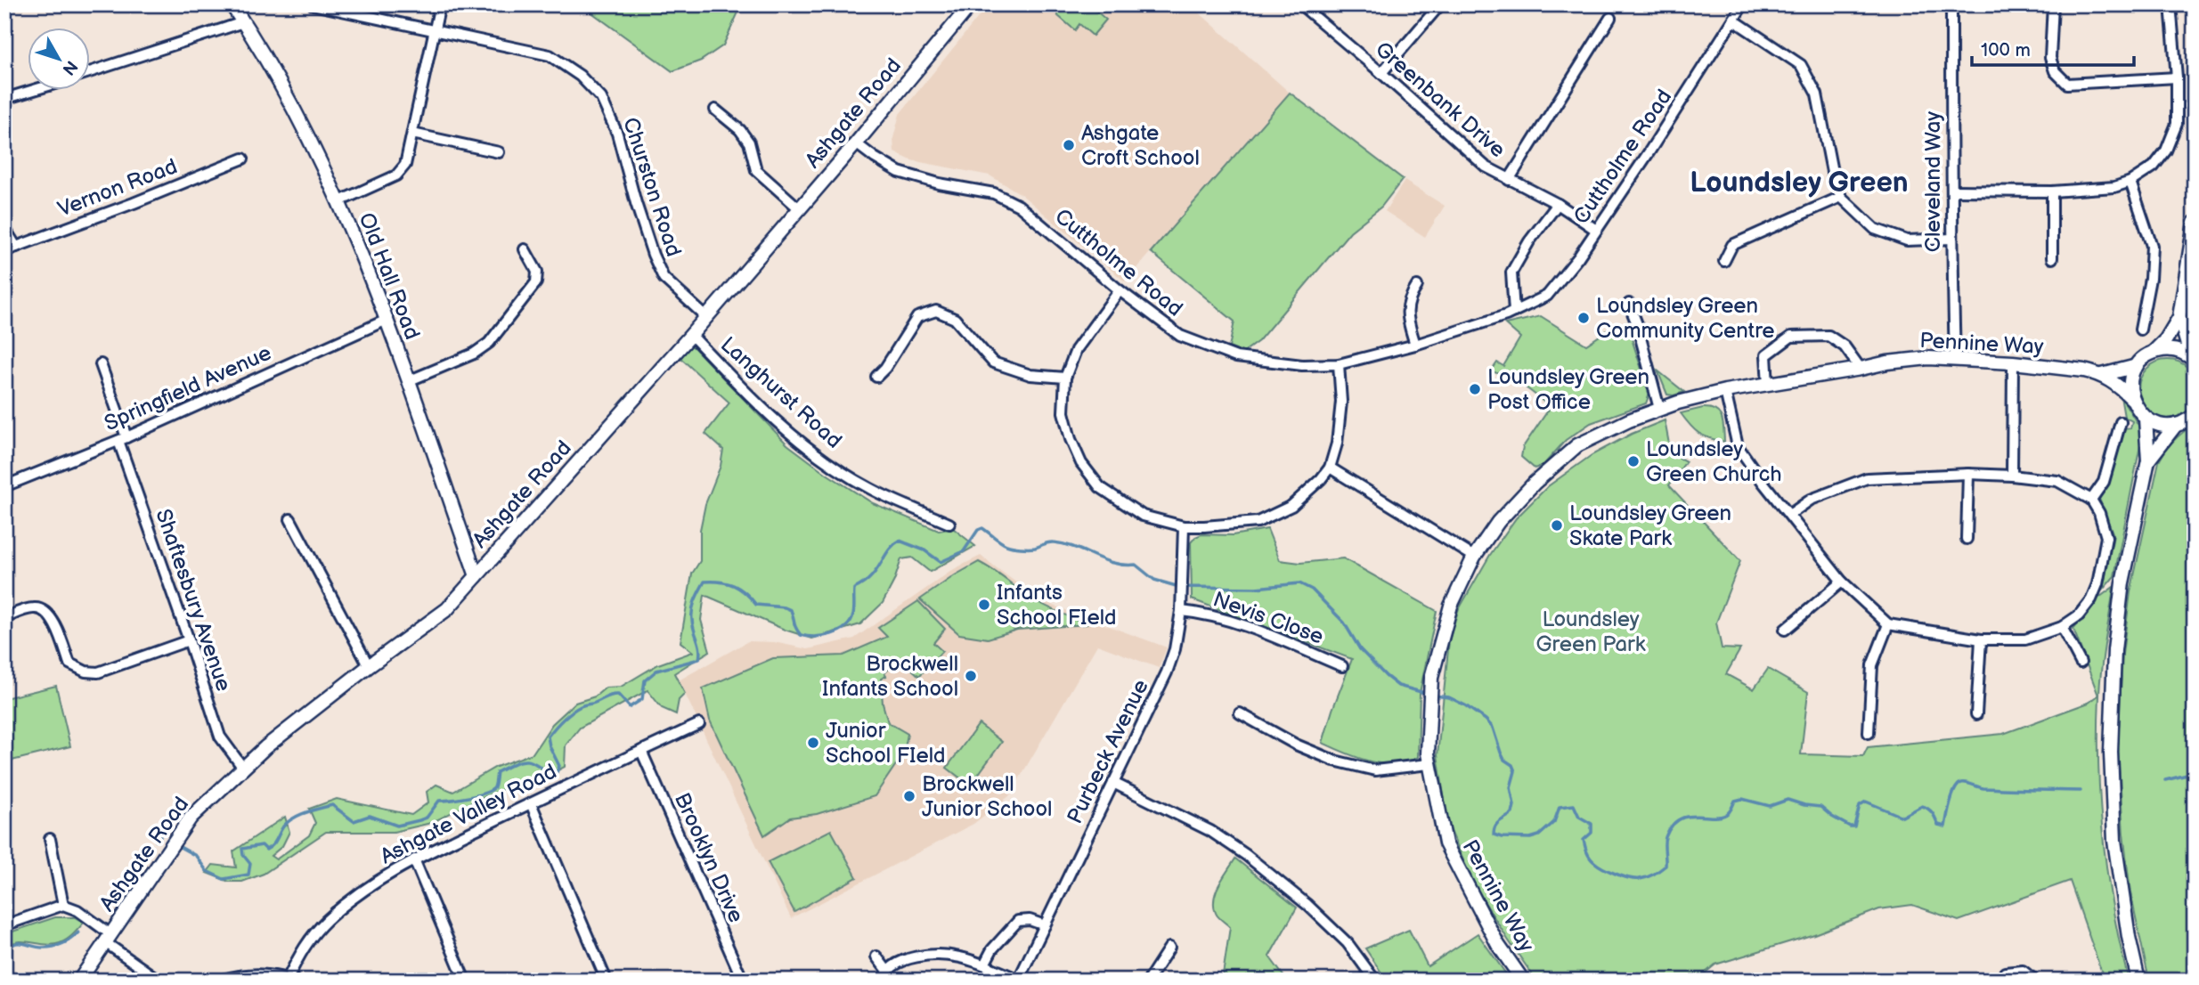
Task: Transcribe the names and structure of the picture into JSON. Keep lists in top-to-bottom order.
{
  "streets": {
    "street": [
      "Greenbank Drive",
      "Ashgate Road",
      "Cuttholme Road",
      "Cleveland Way",
      "Churston Road",
      "Vernon Road",
      "Old Hall Road",
      "Pennine Way",
      "Springfield Avenue",
      "Langhurst Road",
      "Shaftesbury Avenue",
      "Nevis Close",
      "Purbeck Avenue",
      "Ashgate Valley Road",
      "Brooklyn Drive"
    ]
  },
  "crossings": [
    ["Greenbank Drive", "Cuttholme Road"],
    ["Ashgate Road", "Cuttholme Road"],
    ["Ashgate Road", "Churston Road"],
    ["Ashgate Road", "Old Hall Road"],
    ["Ashgate Road", "Langhurst Road"],
    ["Ashgate Road", "Shaftesbury Avenue"],
    ["Cleveland Way", "Pennine Way"],
    ["Old Hall Road", "Springfield Avenue"],
    ["Springfield Avenue", "Shaftesbury Avenue"],
    ["Nevis Close", "Purbeck Avenue"],
    ["Ashgate Valley Road", "Brooklyn Drive"]
  ],
  "districts": ["Loundsley Green"],
  "parks": ["Loundsley Green Park"],
  "places": [
    "Ashgate Croft School",
    "Loundsley Green Community Centre",
    "Loundsley Green Post Office",
    "Loundsley Green Church",
    "Loundsley Green Skate Park",
    "Infants School FIeld",
    "Brockwell Infants School",
    "Junior School FIeld",
    "Brockwell Junior School"
  ],
  "scale_bar": "100 m",
  "north": "bottom right"
}
